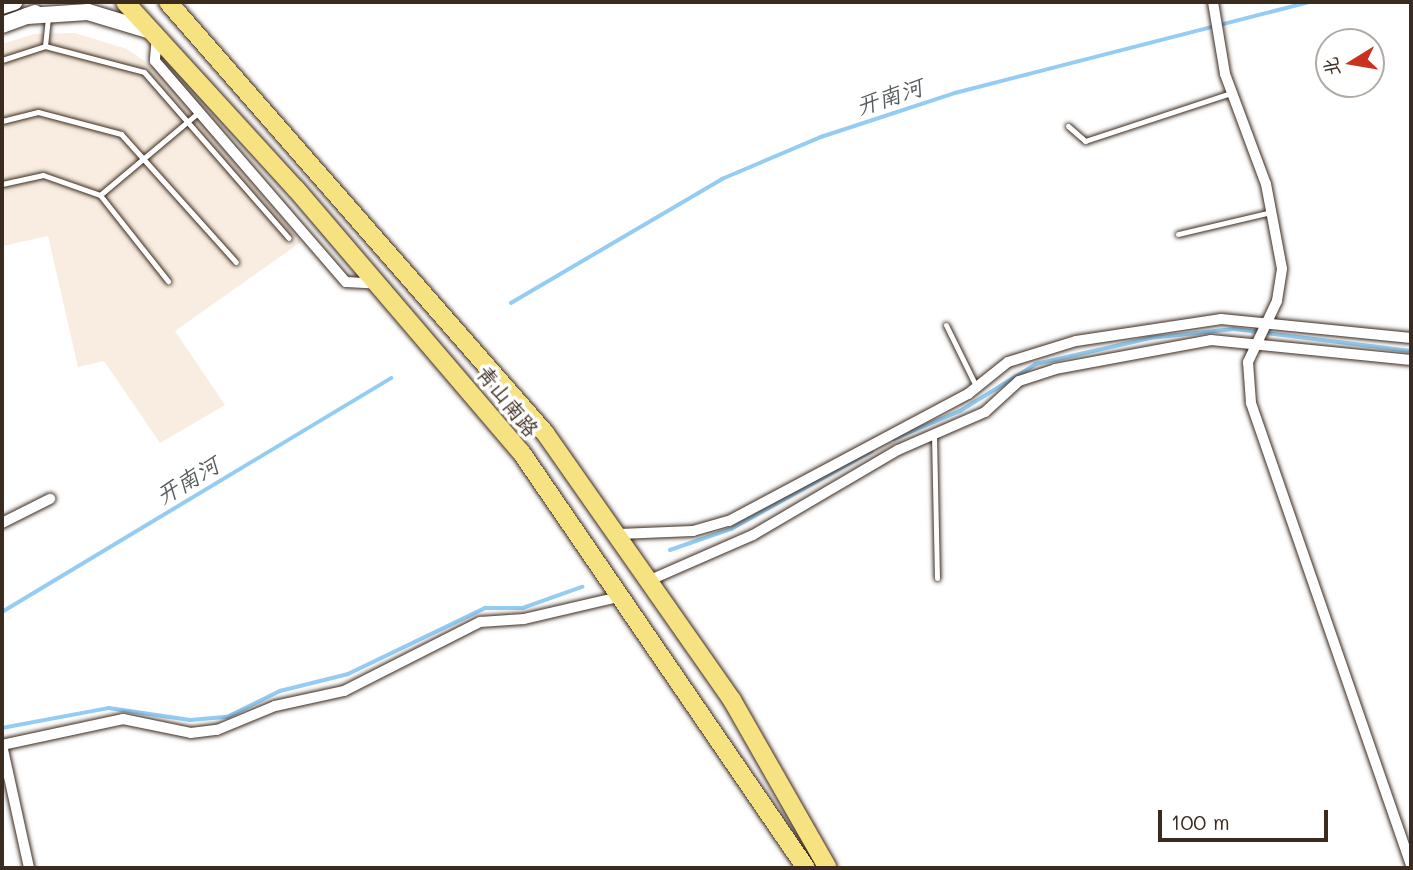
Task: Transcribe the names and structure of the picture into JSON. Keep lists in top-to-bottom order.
{
  "streets": {
    "main road": ["青山南路"]
  },
  "water": ["开南河"],
  "scale_bar": "100 m",
  "north": "left"
}
